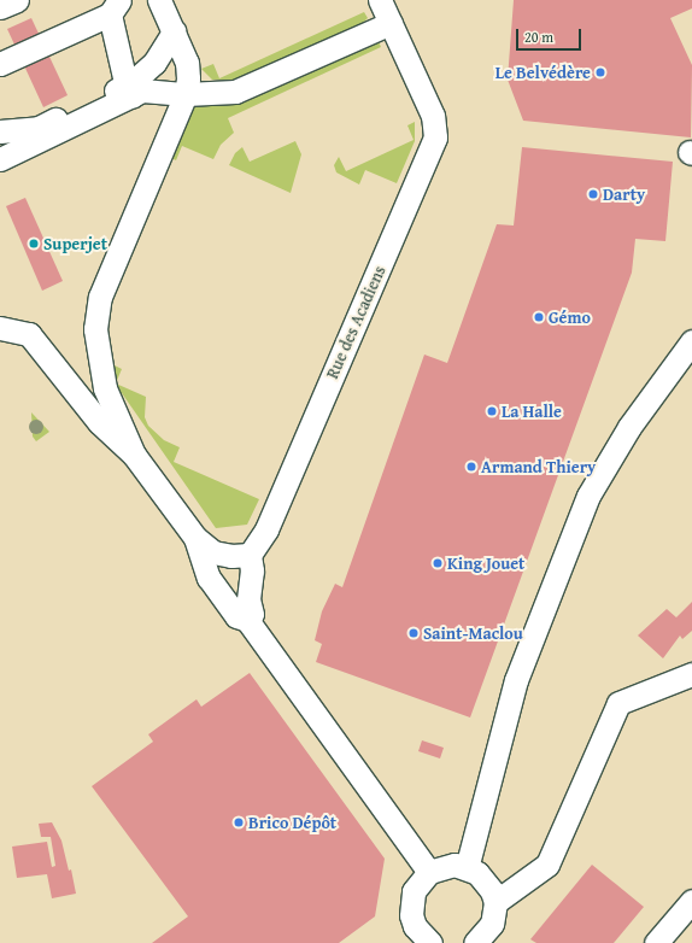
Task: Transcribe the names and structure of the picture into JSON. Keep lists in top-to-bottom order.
{
  "streets": {
    "street": ["Rue des Acadiens"]
  },
  "places": [
    "Le Belvédère",
    "Darty",
    "Superjet",
    "Gémo",
    "La Halle",
    "Armand Thiery",
    "King Jouet",
    "Saint-Maclou",
    "Brico Dépôt"
  ],
  "scale_bar": "20 m"
}
